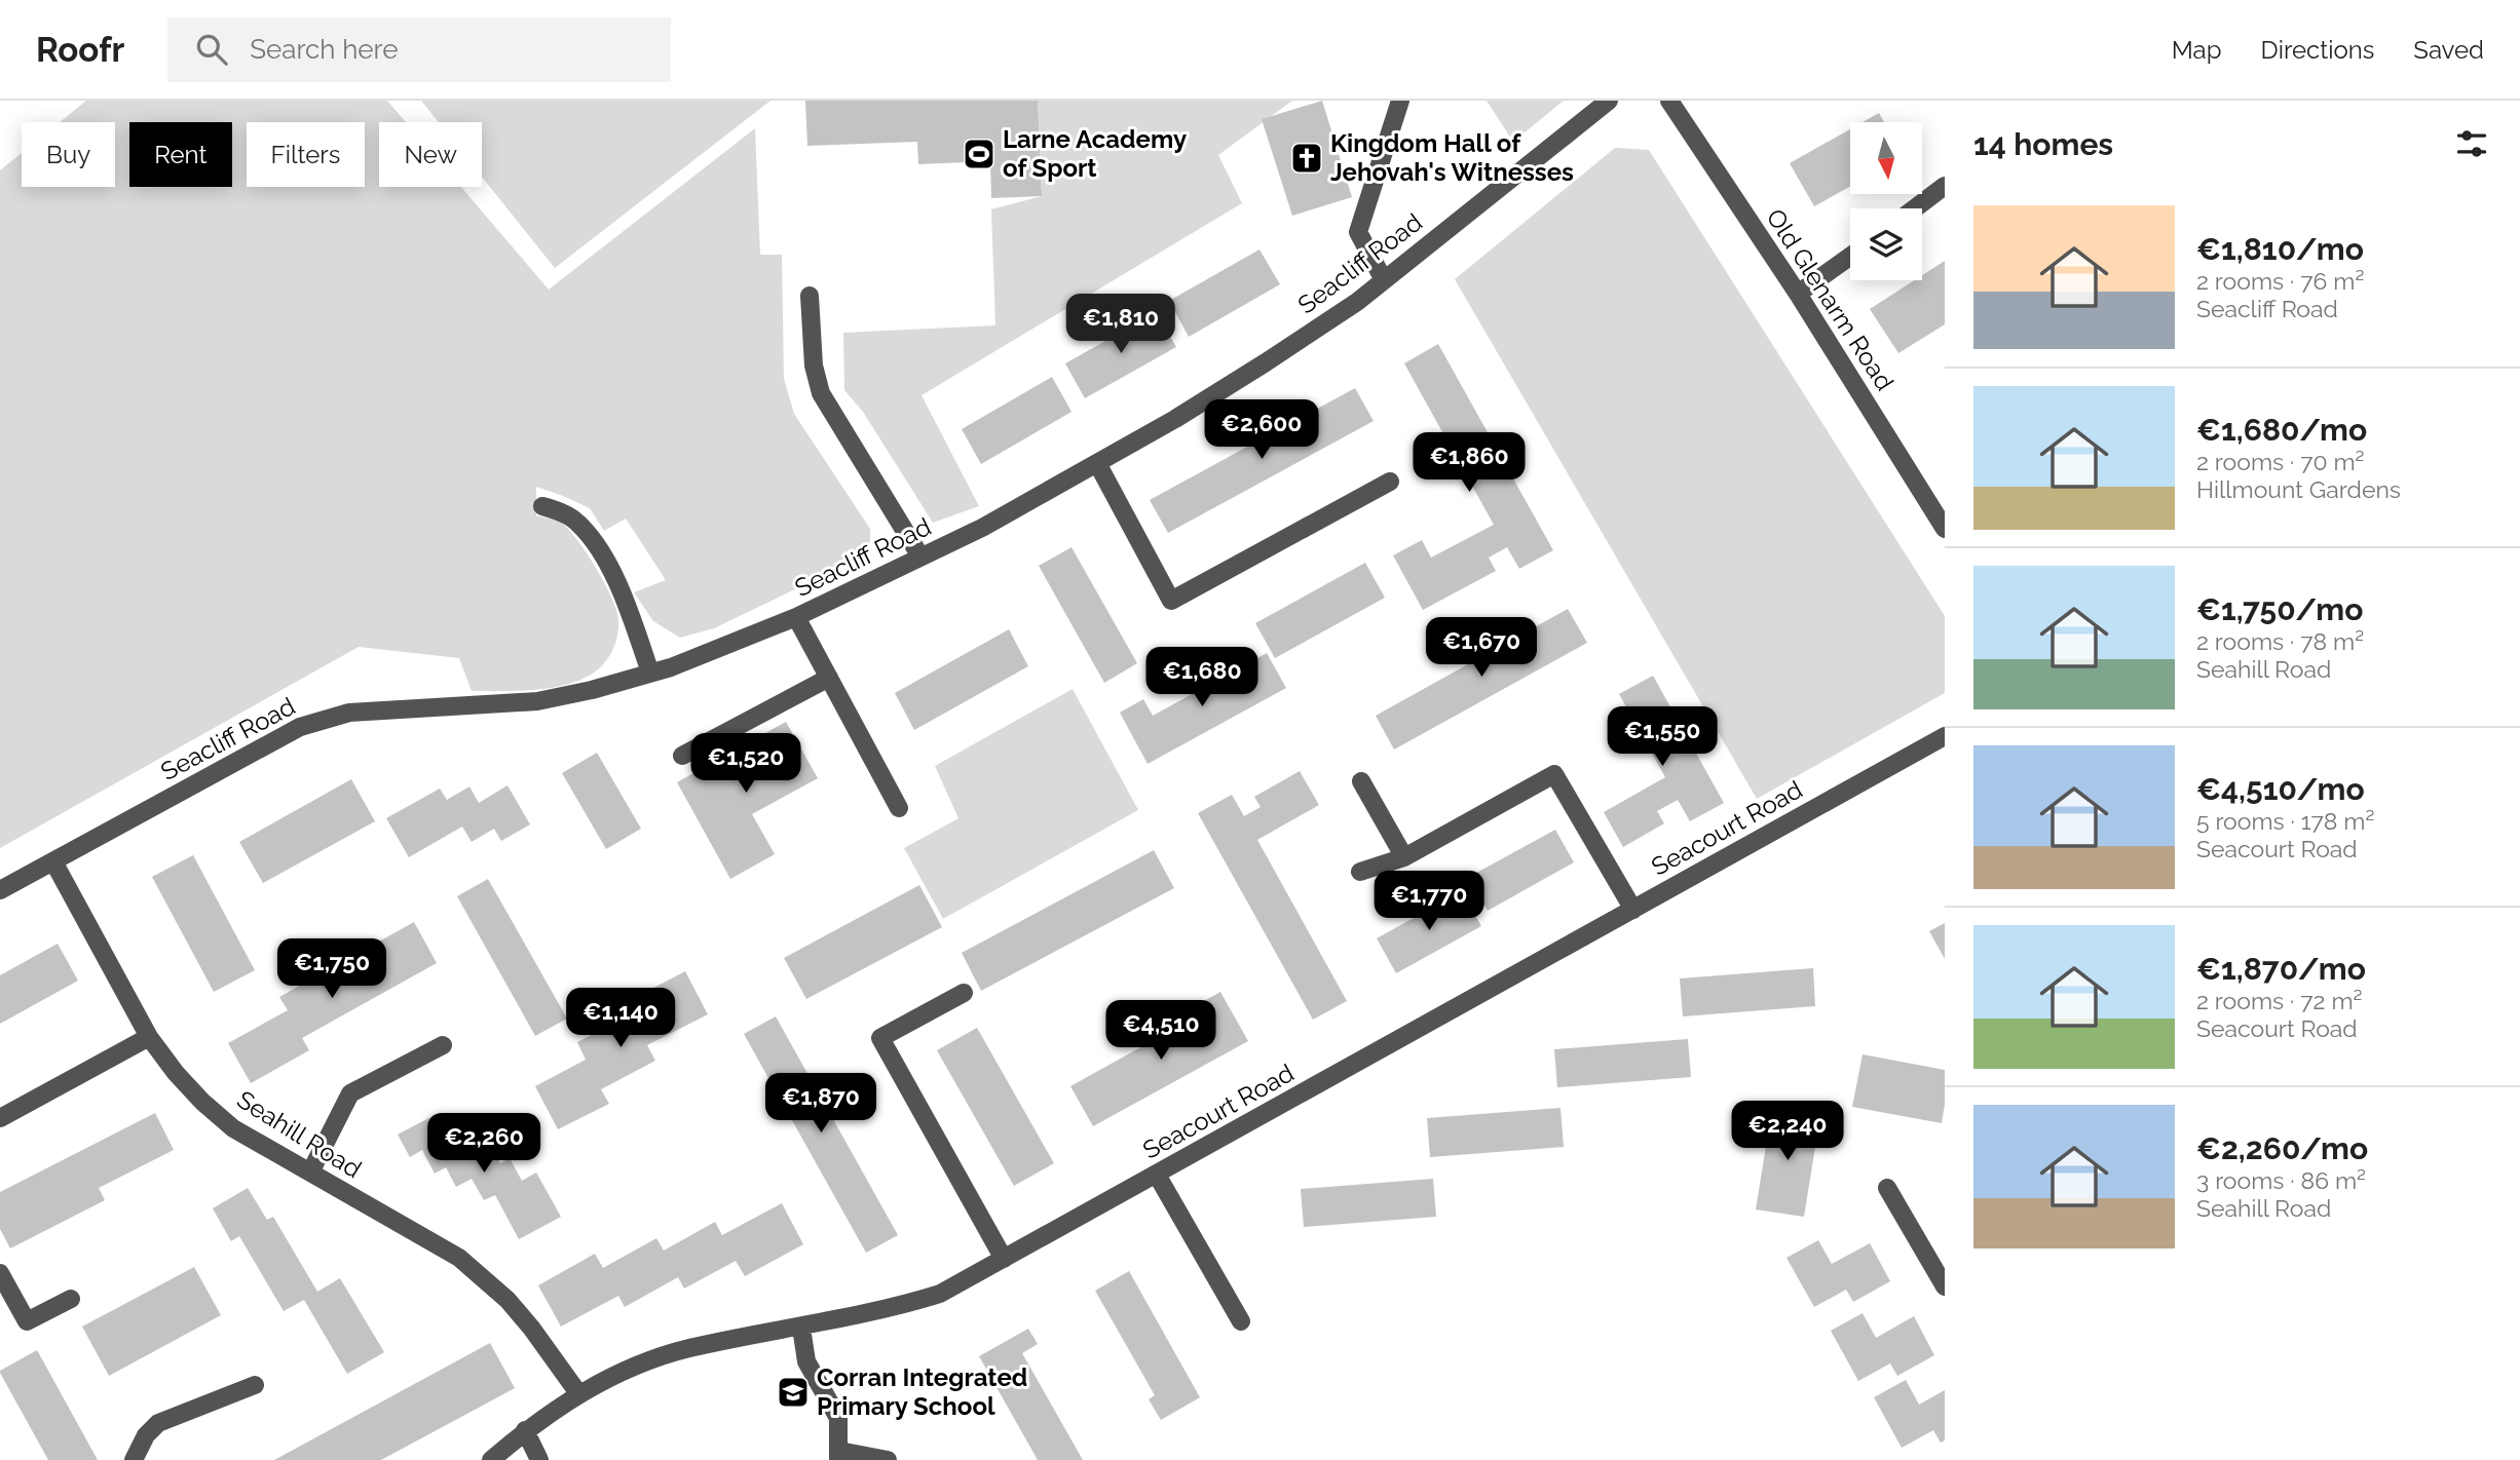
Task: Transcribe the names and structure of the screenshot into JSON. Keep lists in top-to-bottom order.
{
  "streets": {
    "street": [
      "Seacliff Road",
      "Old Glenarm Road",
      "Seacourt Road",
      "Seahill Road"
    ]
  },
  "crossings": [
    ["Seacliff Road", "Seahill Road"],
    ["Seacourt Road", "Seahill Road"]
  ],
  "places": {
    "sports": ["Larne Academy of Sport"],
    "church": ["Kingdom Hall of Jehovah's Witnesses"],
    "school or university": ["Corran Integrated Primary School"]
  },
  "north": "bottom",
  "page": {
    "header": "Roofr",
    "search": "Search here",
    "nav": ["Map", "Directions", "Saved"],
    "heading": "14 homes",
    "chip": [
      "Buy",
      "Rent",
      "Filters",
      "New"
    ],
    "list": [
      {
        "name": "€1,810/mo",
        "note": "2 rooms · 76 m² · Seacliff Road"
      },
      {
        "name": "€1,680/mo",
        "note": "2 rooms · 70 m² · Hillmount Gardens"
      },
      {
        "name": "€1,750/mo",
        "note": "2 rooms · 78 m² · Seahill Road"
      },
      {
        "name": "€4,510/mo",
        "note": "5 rooms · 178 m² · Seacourt Road"
      },
      {
        "name": "€1,870/mo",
        "note": "2 rooms · 72 m² · Seacourt Road"
      },
      {
        "name": "€2,260/mo",
        "note": "3 rooms · 86 m² · Seahill Road"
      }
    ],
    "price": [
      "€1,810",
      "€2,600",
      "€1,860",
      "€1,670",
      "€1,680",
      "€1,550",
      "€1,520",
      "€1,770",
      "€1,750",
      "€1,140",
      "€4,510",
      "€1,870",
      "€2,240",
      "€2,260"
    ]
  }
}
